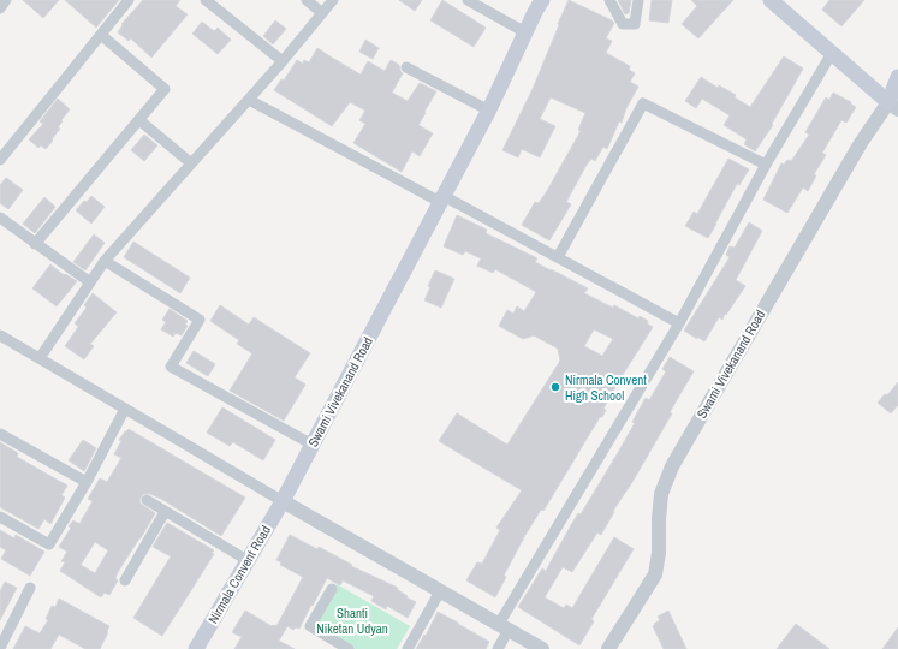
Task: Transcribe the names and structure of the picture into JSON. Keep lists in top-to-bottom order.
{
  "streets": {
    "main road": ["Swami Vivekanand Road", "Nirmala Convent Road"]
  },
  "crossings": [
    ["Swami Vivekanand Road", "Nirmala Convent Road"]
  ],
  "parks": ["Shanti Niketan Udyan"],
  "places": ["Nirmala Convent High School"]
}
